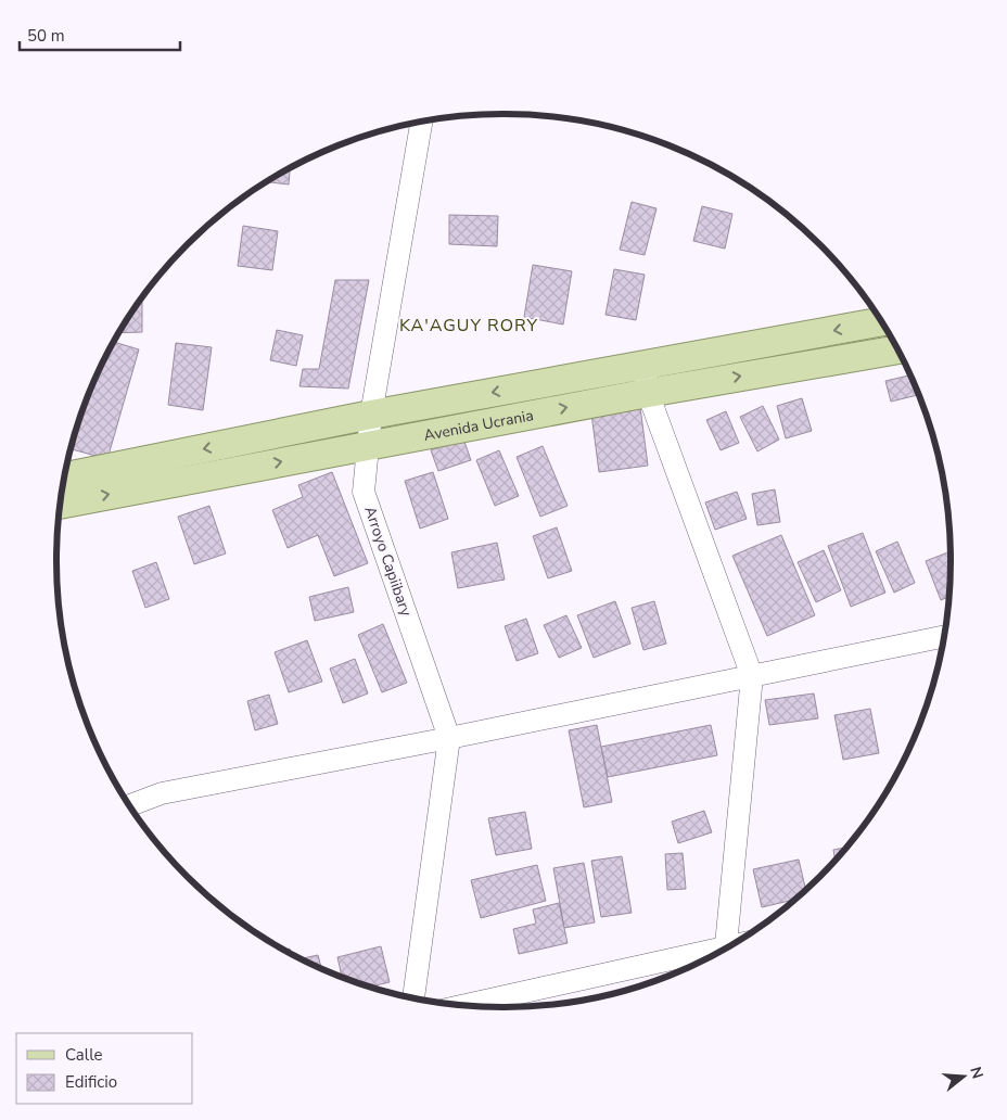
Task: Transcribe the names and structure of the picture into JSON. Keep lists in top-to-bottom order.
{
  "streets": {
    "main road": ["Avenida Ucrania"],
    "street": ["Arroyo Capiibary"]
  },
  "crossings": [
    ["Avenida Ucrania", "Arroyo Capiibary"]
  ],
  "districts": ["KA'AGUY RORY"],
  "legend": ["Calle", "Edificio"],
  "scale_bar": "50 m",
  "north": "right"
}
